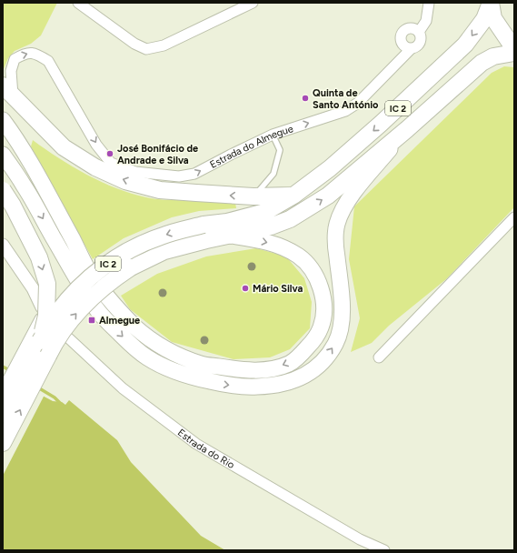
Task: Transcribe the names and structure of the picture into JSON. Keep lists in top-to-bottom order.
{
  "streets": {
    "highway": ["IC 2"],
    "street": ["Estrada do Almegue", "Estrada do Rio"]
  },
  "places": {
    "other": ["Quinta de Santo António", "José Bonifácio de Andrade e Silva", "Mário Silva"],
    "transit": ["Almegue"]
  }
}
